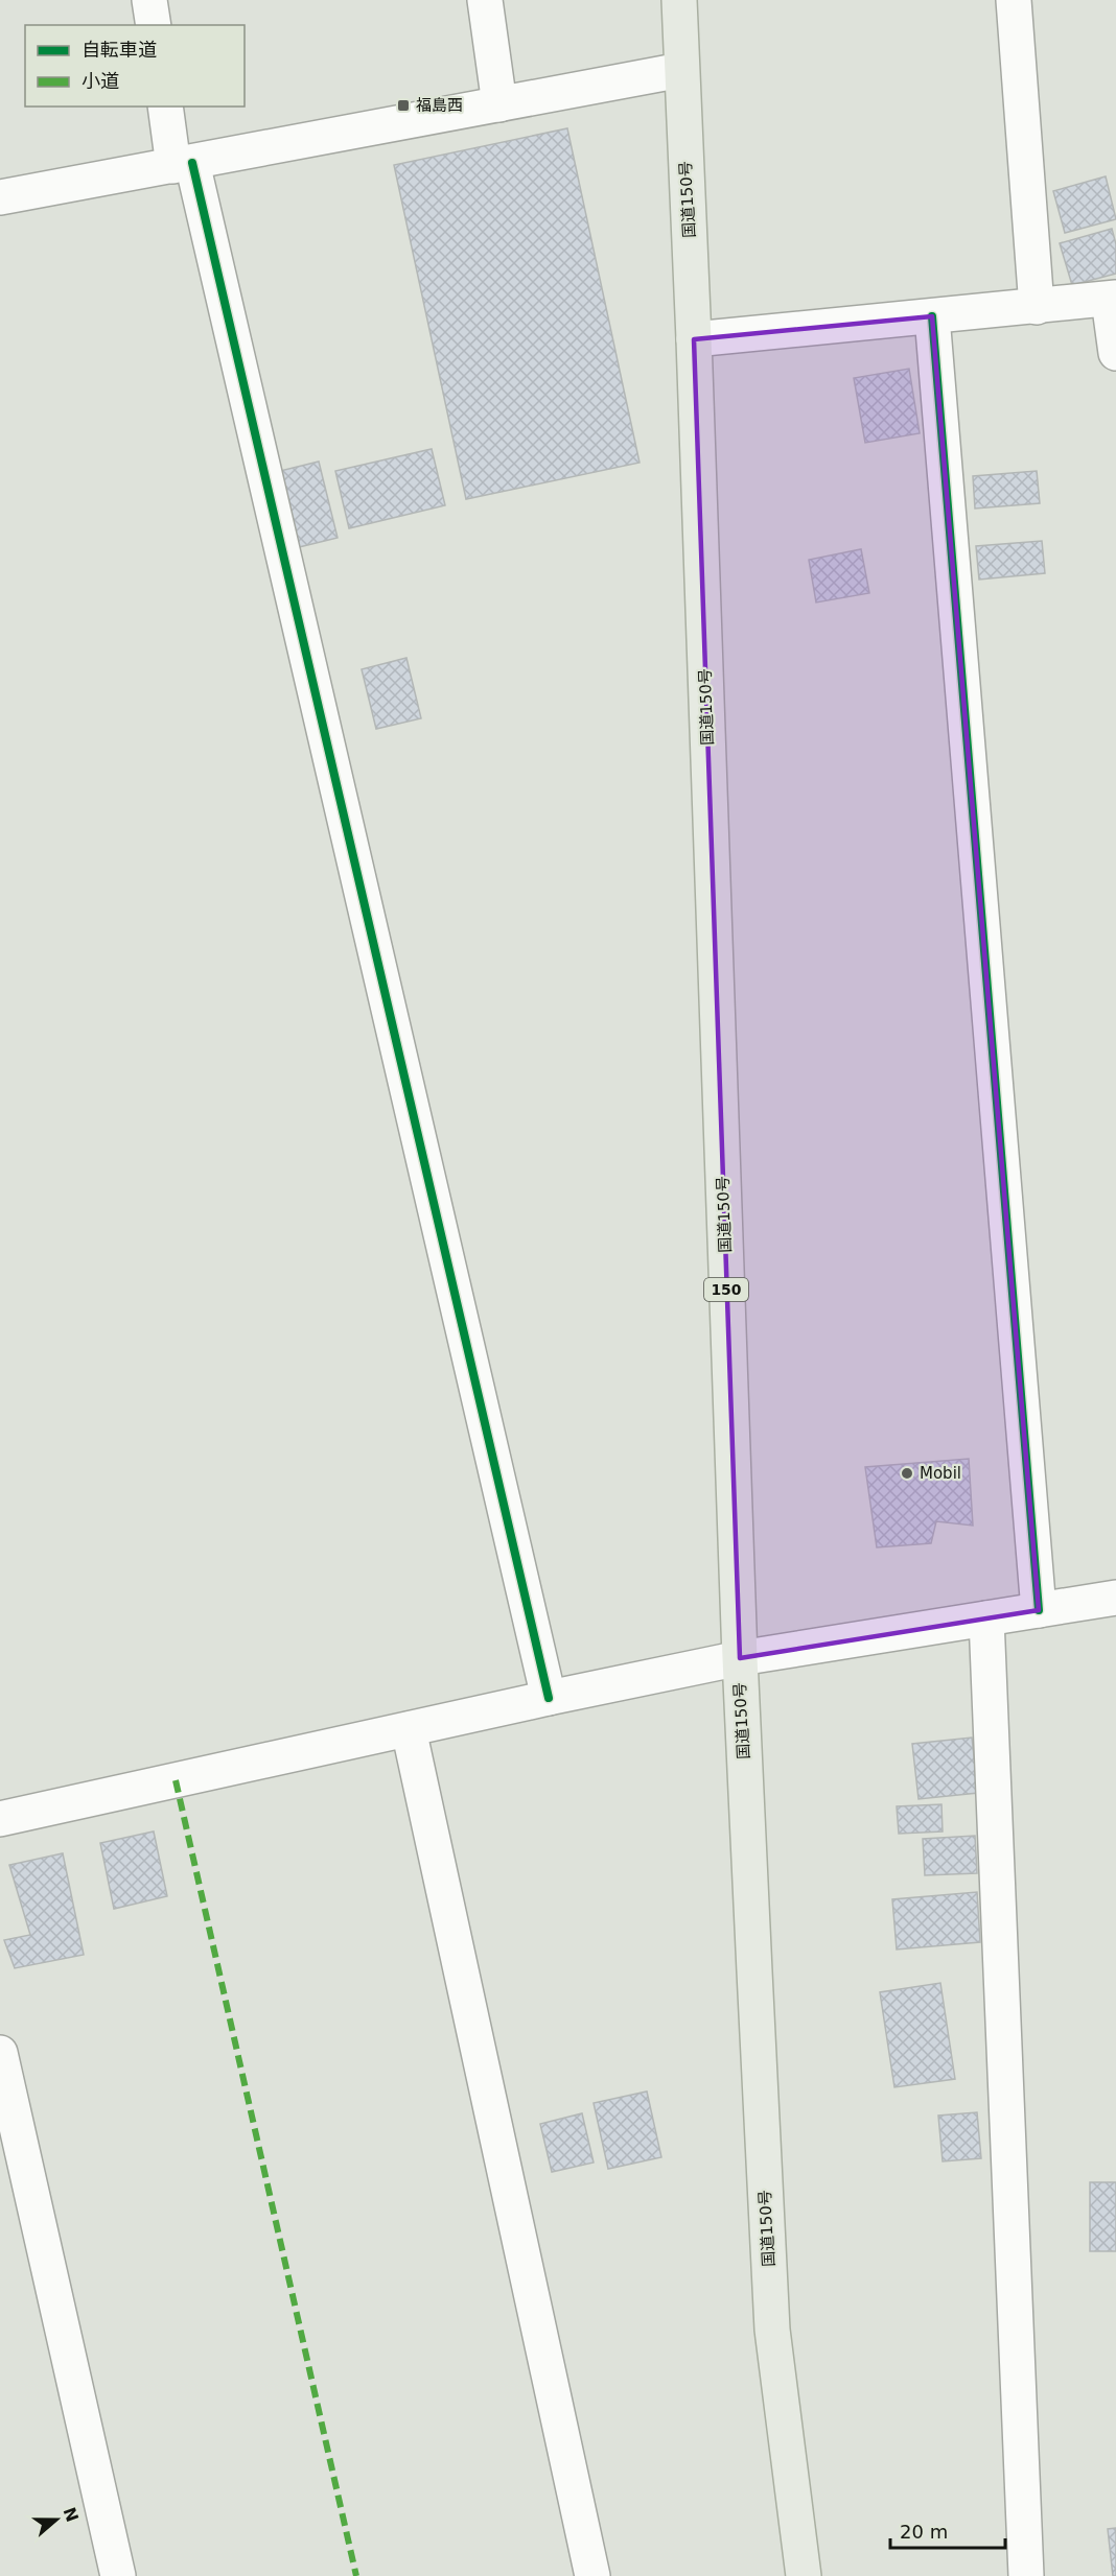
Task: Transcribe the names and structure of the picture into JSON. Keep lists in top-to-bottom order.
{
  "streets": {
    "highway": ["国道150号", "150"]
  },
  "places": {
    "transit": ["福島西"],
    "other": ["Mobil"]
  },
  "legend": ["自転車道", "小道"],
  "scale_bar": "20 m",
  "north": "right"
}
